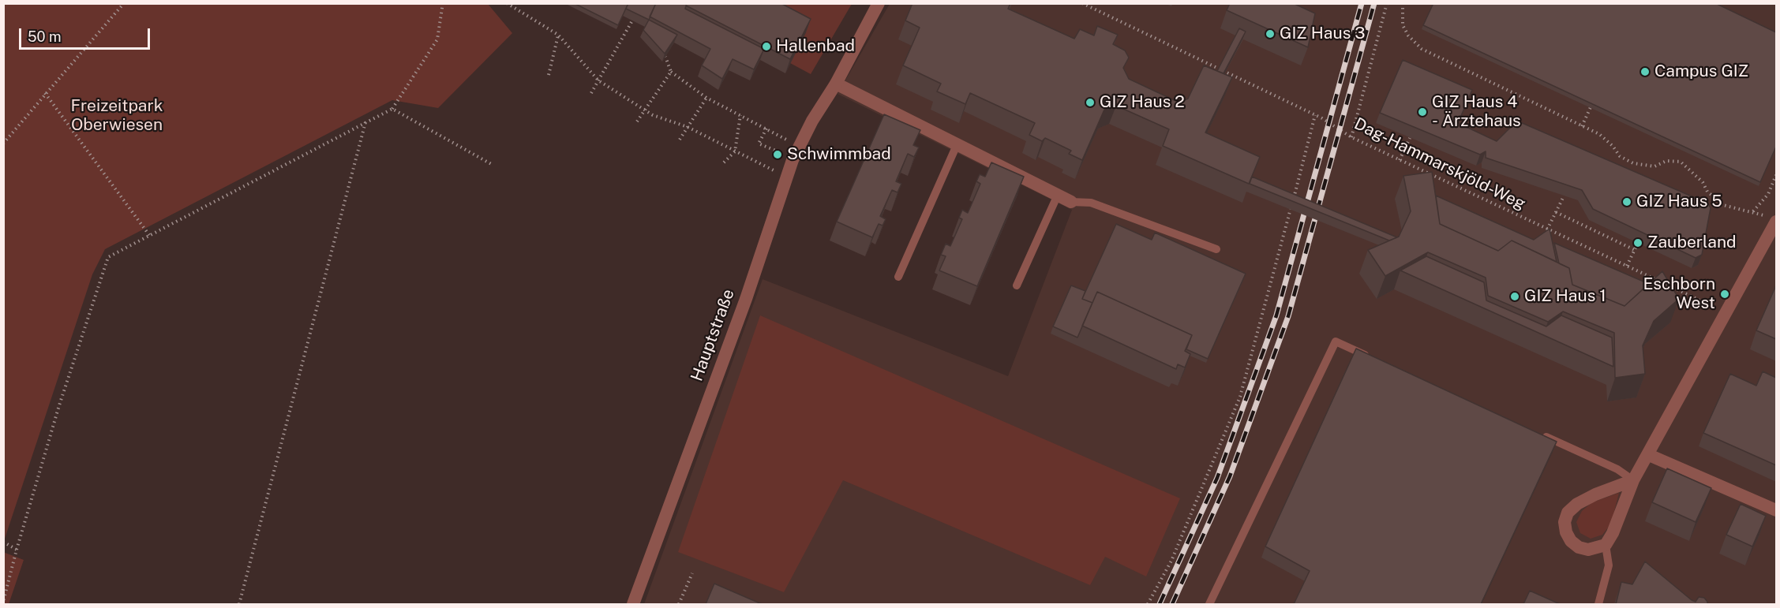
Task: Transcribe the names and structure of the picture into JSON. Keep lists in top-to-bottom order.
{
  "streets": {
    "street": ["Hauptstraße"],
    "path": ["Dag-Hammarskjöld-Weg"]
  },
  "parks": ["Freizeitpark Oberwiesen"],
  "places": [
    "GIZ Haus 3",
    "Hallenbad",
    "Campus GIZ",
    "GIZ Haus 2",
    "GIZ Haus 4 - Ärztehaus",
    "Schwimmbad",
    "GIZ Haus 5",
    "Zauberland",
    "Eschborn West",
    "GIZ Haus 1"
  ],
  "scale_bar": "50 m"
}
